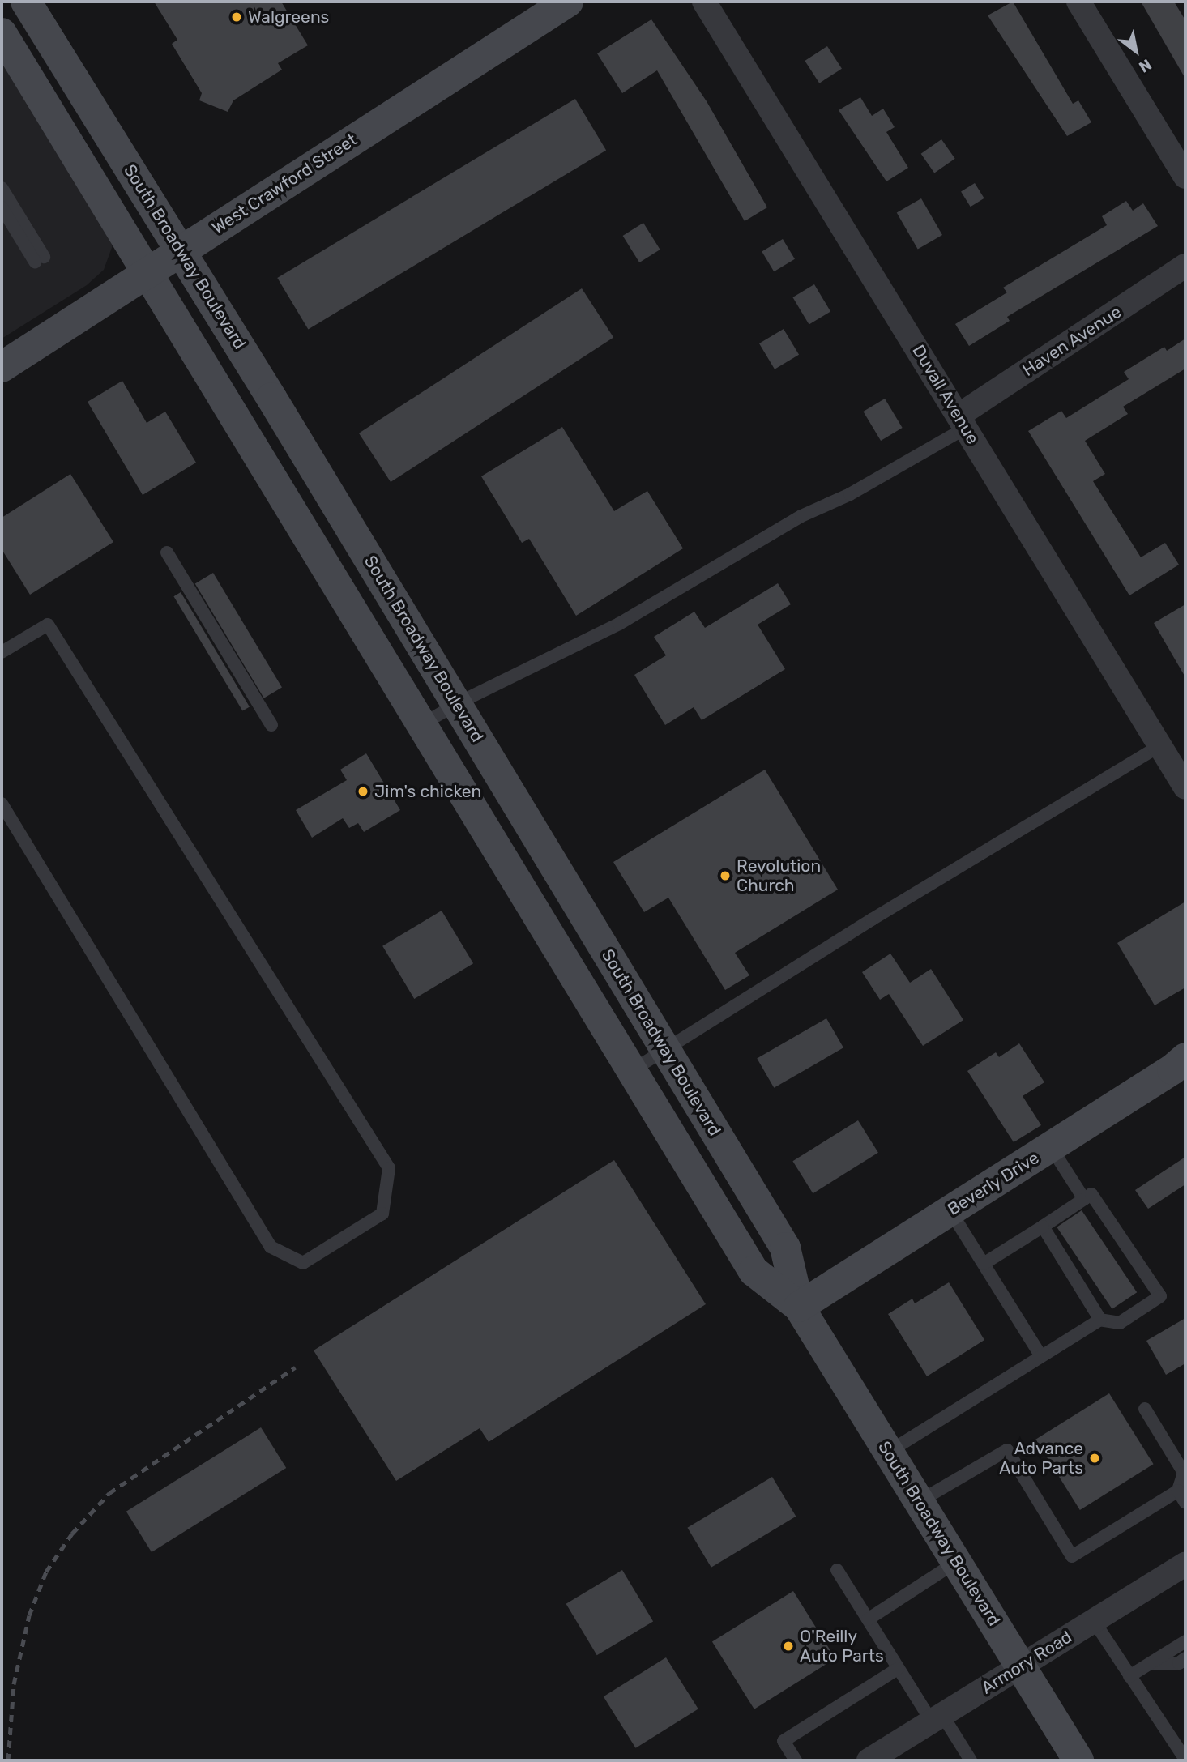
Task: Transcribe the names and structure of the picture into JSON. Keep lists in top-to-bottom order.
{
  "streets": {
    "main road": ["West Crawford Street", "South Broadway Boulevard", "Beverly Drive"],
    "street": ["Haven Avenue", "Duvall Avenue", "Armory Road"]
  },
  "crossings": [
    ["West Crawford Street", "South Broadway Boulevard"],
    ["South Broadway Boulevard", "Beverly Drive"],
    ["South Broadway Boulevard", "Armory Road"],
    ["Haven Avenue", "Duvall Avenue"]
  ],
  "places": [
    "Walgreens",
    "Jim's chicken",
    "Revolution Church",
    "Advance Auto Parts",
    "O'Reilly Auto Parts"
  ],
  "north": "bottom right"
}
